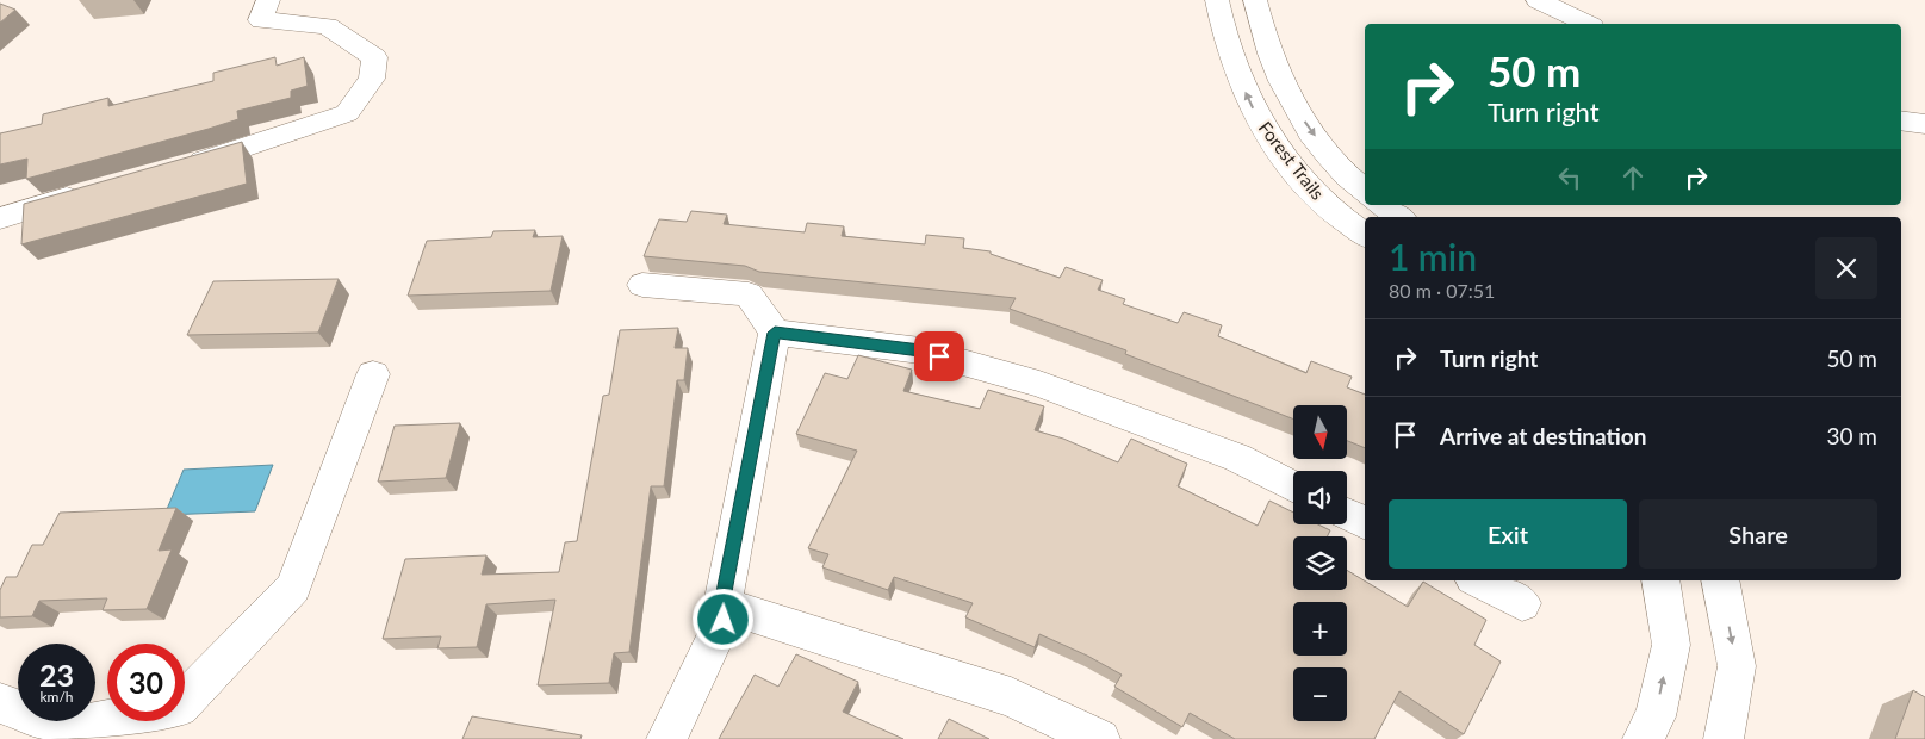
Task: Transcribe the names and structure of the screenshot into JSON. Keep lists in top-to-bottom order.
{
  "streets": {
    "street": ["Forest Trails"]
  },
  "north": "bottom",
  "page": {
    "turn": ["50 m", "Turn right"],
    "heading": ["1 min", "80 m · 07:51"],
    "list": [
      {
        "name": "Turn right",
        "value": "50 m"
      },
      {
        "name": "Arrive at destination",
        "value": "30 m"
      }
    ],
    "map_buttons": ["+", "−"],
    "buttons": ["Exit", "Share"],
    "speed": "23 km/h",
    "limit": "30"
  }
}
